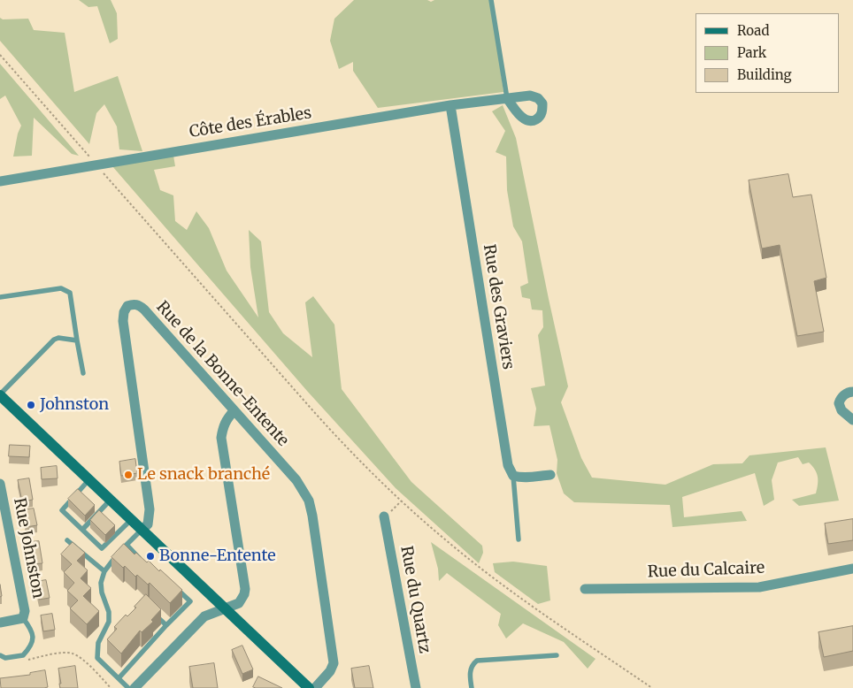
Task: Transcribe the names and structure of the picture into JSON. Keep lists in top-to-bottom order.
{
  "streets": {
    "street": [
      "Côte des Érables",
      "Rue des Graviers",
      "Rue de la Bonne-Entente",
      "Rue Johnston",
      "Rue du Calcaire",
      "Rue du Quartz"
    ]
  },
  "crossings": [
    ["Côte des Érables", "Rue des Graviers"]
  ],
  "places": ["Johnston", "Le snack branché", "Bonne-Entente"],
  "legend": ["Road", "Park", "Building"]
}
